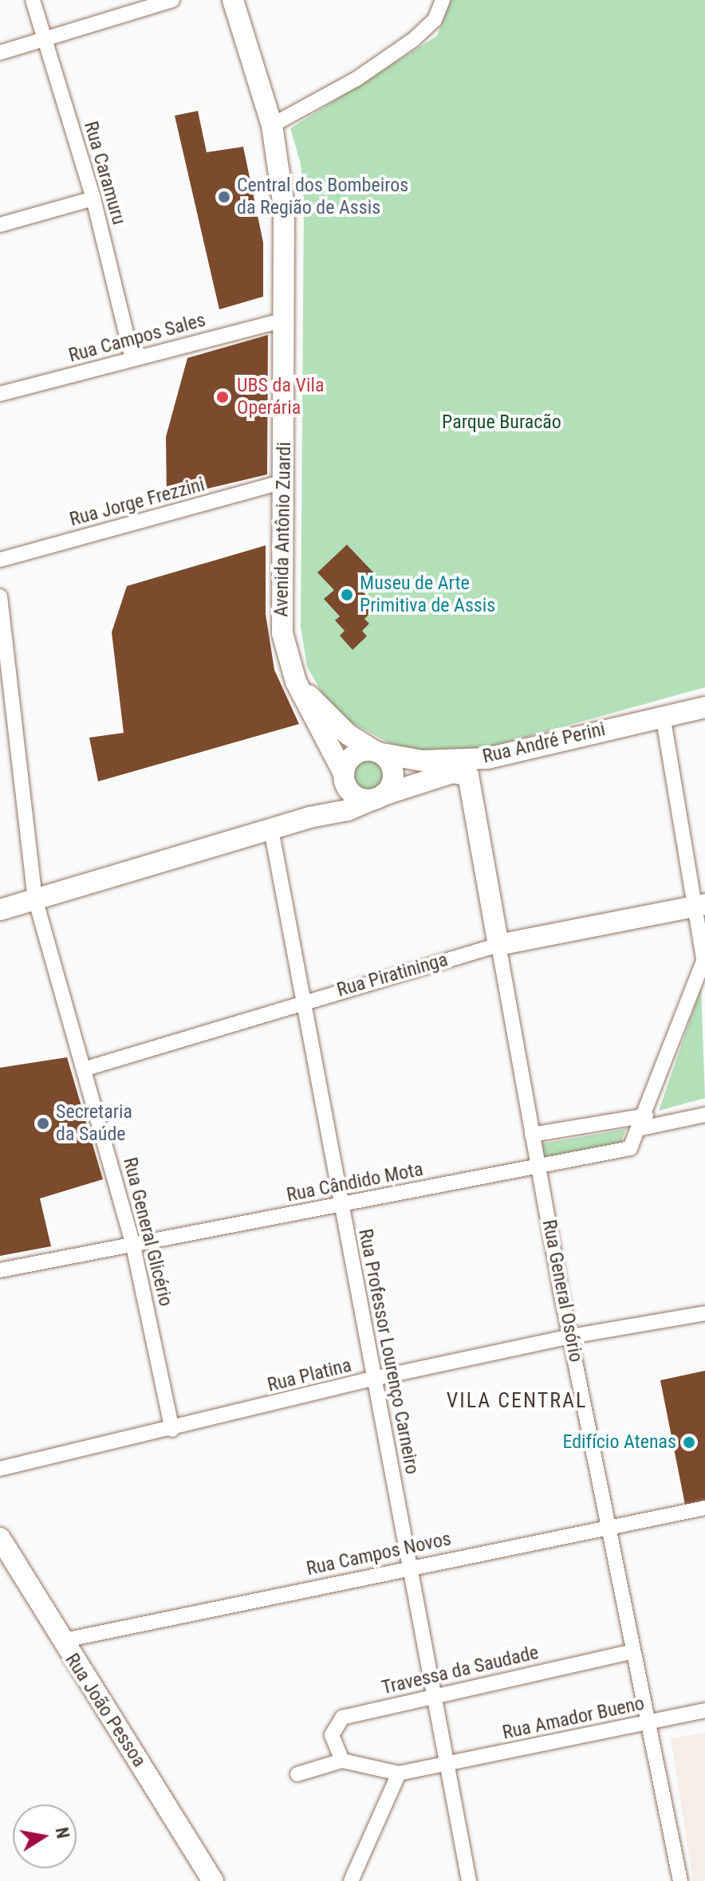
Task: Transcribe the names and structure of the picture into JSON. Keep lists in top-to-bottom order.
{
  "streets": {
    "main road": [
      "Avenida Antônio Zuardi",
      "Rua André Perini",
      "Rua Piratininga",
      "Rua General Osório",
      "Rua João Pessoa"
    ],
    "street": [
      "Rua Caramuru",
      "Rua Campos Sales",
      "Rua Jorge Frezzini",
      "Rua Cândido Mota",
      "Rua General Glicério",
      "Rua Professor Lourenço Carneiro",
      "Rua Platina",
      "Rua Campos Novos",
      "Travessa da Saudade",
      "Rua Amador Bueno"
    ]
  },
  "crossings": [
    ["Rua Caramuru", "Rua Campos Sales"],
    ["Rua Campos Sales", "Avenida Antônio Zuardi"],
    ["Rua Jorge Frezzini", "Avenida Antônio Zuardi"],
    ["Avenida Antônio Zuardi", "Rua André Perini"],
    ["Rua André Perini", "Rua General Glicério"],
    ["Rua André Perini", "Rua General Osório"],
    ["Rua André Perini", "Rua Professor Lourenço Carneiro"],
    ["Rua Piratininga", "Rua General Glicério"],
    ["Rua Piratininga", "Rua General Osório"],
    ["Rua Piratininga", "Rua Professor Lourenço Carneiro"],
    ["Rua Cândido Mota", "Rua General Glicério"],
    ["Rua Cândido Mota", "Rua General Osório"],
    ["Rua Cândido Mota", "Rua Professor Lourenço Carneiro"],
    ["Rua General Glicério", "Rua Platina"],
    ["Rua General Osório", "Rua Platina"],
    ["Rua General Osório", "Rua Campos Novos"],
    ["Rua General Osório", "Travessa da Saudade"],
    ["Rua General Osório", "Rua Amador Bueno"],
    ["Rua Professor Lourenço Carneiro", "Rua Platina"],
    ["Rua Professor Lourenço Carneiro", "Rua Campos Novos"],
    ["Rua Professor Lourenço Carneiro", "Travessa da Saudade"],
    ["Rua Professor Lourenço Carneiro", "Rua Amador Bueno"],
    ["Rua Campos Novos", "Rua João Pessoa"]
  ],
  "districts": ["VILA CENTRAL"],
  "parks": ["Parque Buracão"],
  "places": [
    "Central dos Bombeiros da Região de Assis",
    "UBS da Vila Operária",
    "Museu de Arte Primitiva de Assis",
    "Secretaria da Saúde",
    "Edifício Atenas"
  ],
  "north": "right"
}
